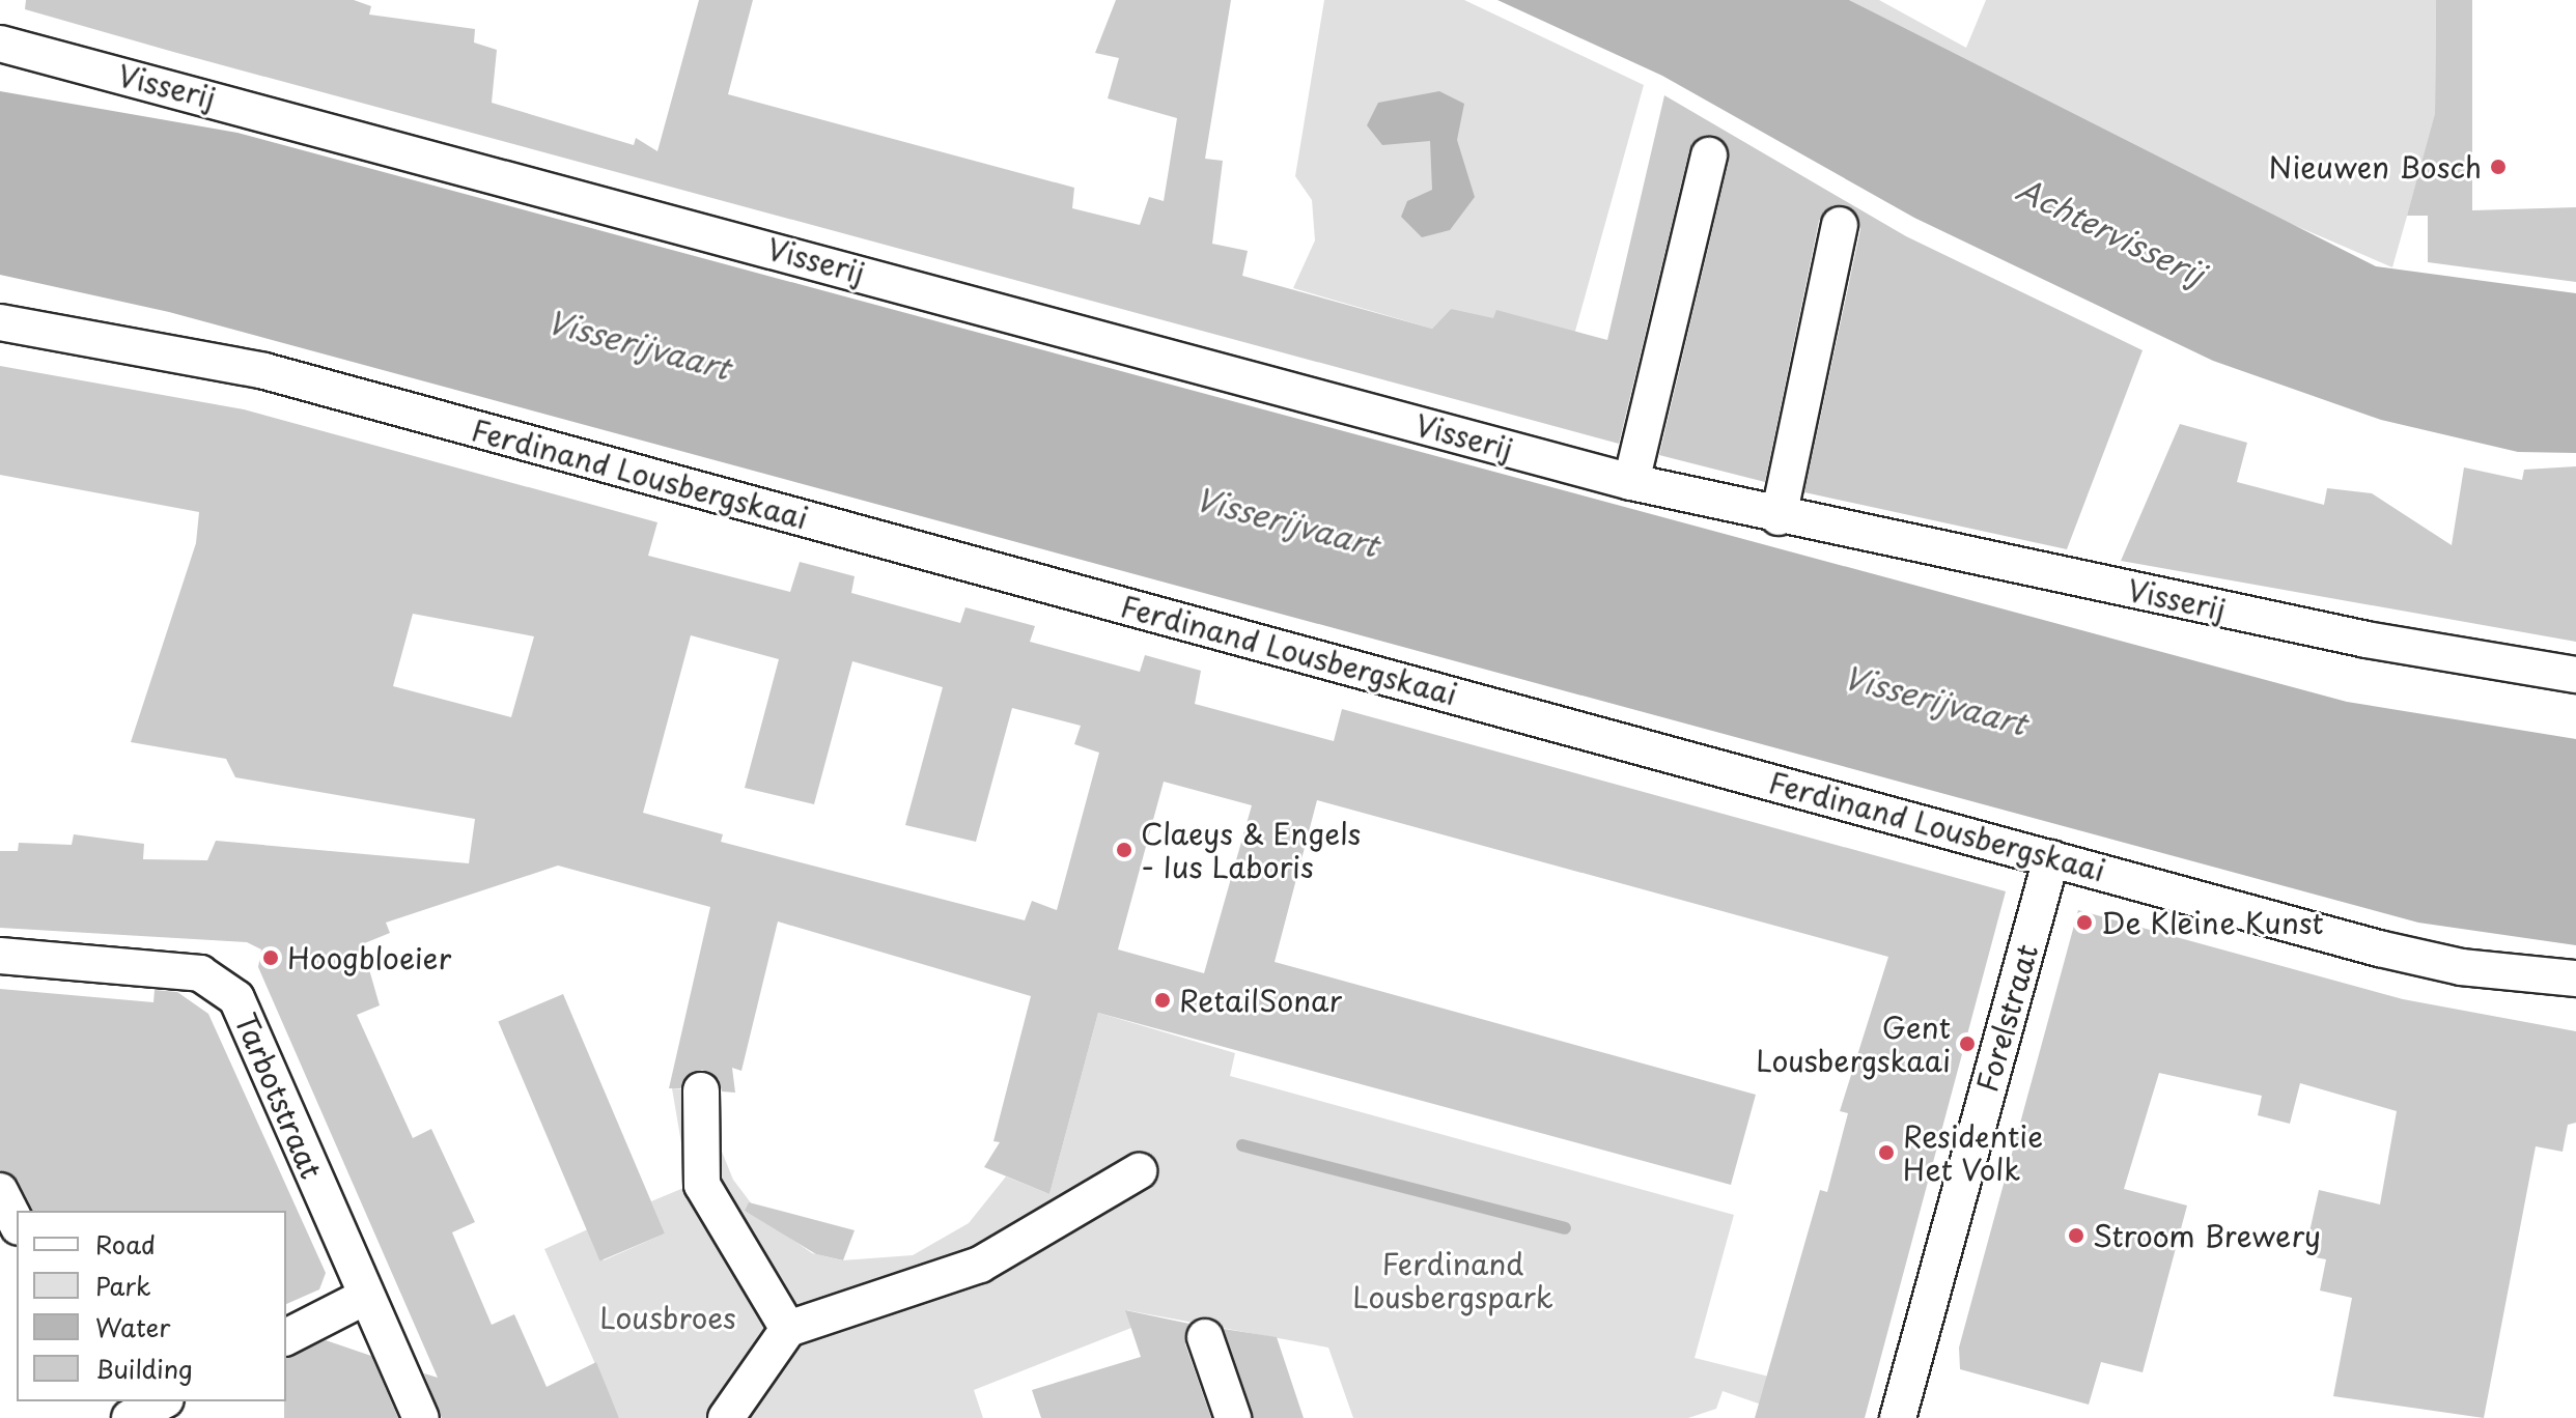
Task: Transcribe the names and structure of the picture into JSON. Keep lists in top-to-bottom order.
{
  "streets": {
    "street": [
      "Visserij",
      "Ferdinand Lousbergskaai",
      "Forelstraat",
      "Tarbotstraat"
    ]
  },
  "crossings": [
    ["Ferdinand Lousbergskaai", "Forelstraat"]
  ],
  "water": ["Achtervisserij", "Visserijvaart"],
  "parks": ["Ferdinand Lousbergspark", "Lousbroes"],
  "places": [
    "Nieuwen Bosch",
    "Claeys & Engels - Ius Laboris",
    "De Kleine Kunst",
    "Hoogbloeier",
    "RetailSonar",
    "Gent Lousbergskaai",
    "Residentie Het Volk",
    "Stroom Brewery"
  ],
  "legend": [
    "Road",
    "Park",
    "Water",
    "Building"
  ]
}
